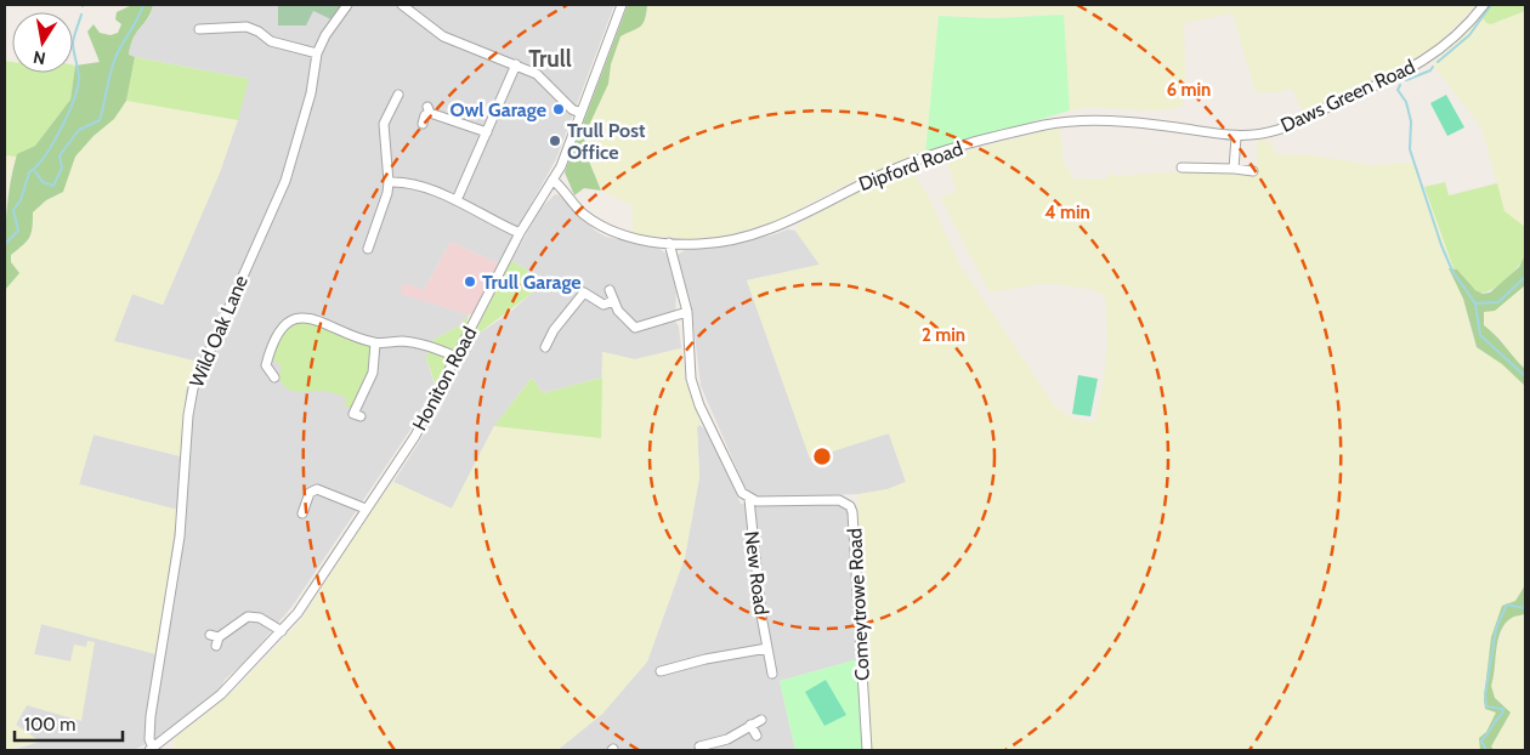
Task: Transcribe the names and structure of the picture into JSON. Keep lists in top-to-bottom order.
{
  "streets": {
    "street": [
      "Daws Green Road",
      "Dipford Road",
      "Wild Oak Lane",
      "Honiton Road",
      "New Road",
      "Comeytrowe Road"
    ]
  },
  "crossings": [
    ["Daws Green Road", "Dipford Road"],
    ["Dipford Road", "Honiton Road"],
    ["Wild Oak Lane", "Honiton Road"],
    ["New Road", "Comeytrowe Road"]
  ],
  "districts": ["Trull"],
  "places": ["Owl Garage", "Trull Post Office", "Trull Garage"],
  "scale_bar": "100 m",
  "north": "bottom",
  "rings": ["6 min", "4 min", "2 min"]
}
